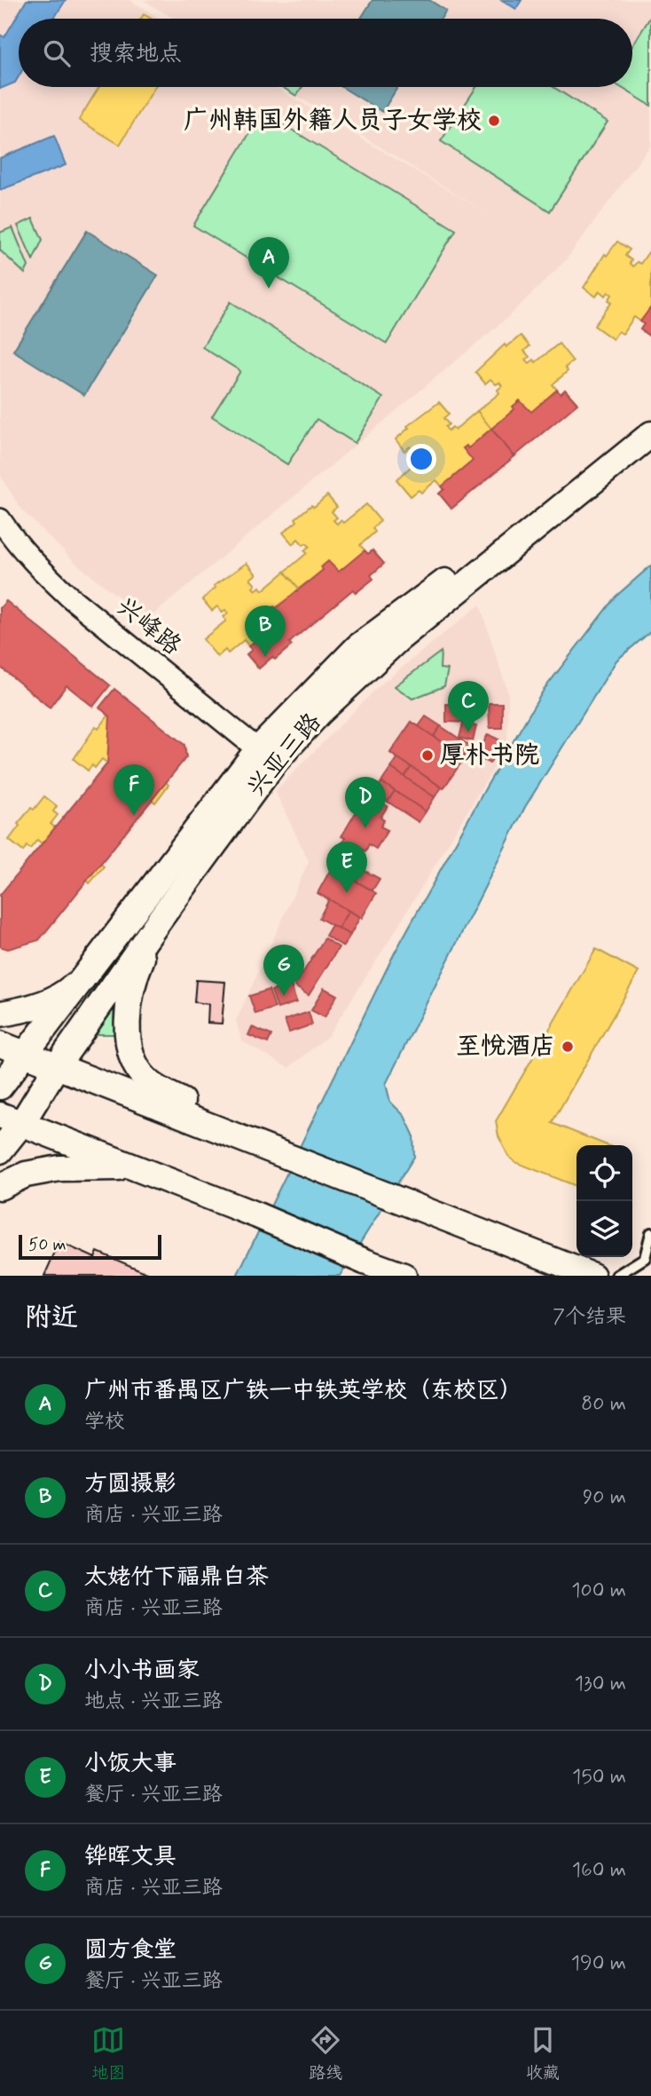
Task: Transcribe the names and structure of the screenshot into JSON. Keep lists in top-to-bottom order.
{
  "streets": {
    "street": ["兴峰路", "兴亚三路"]
  },
  "crossings": [
    ["兴峰路", "兴亚三路"]
  ],
  "places": ["广州韩国外籍人员子女学校", "厚朴书院", "至悦酒店"],
  "scale_bar": "50 m",
  "page": {
    "search": "搜索地点",
    "pins": [
      "A",
      "B",
      "C",
      "F",
      "D",
      "E",
      "G"
    ],
    "scale": "50 m",
    "heading": ["附近", "7个结果"],
    "list": [
      {
        "mark": "A",
        "name": "广州市番禺区广铁一中铁英学校（东校区）",
        "note": "学校",
        "value": "80 m"
      },
      {
        "mark": "B",
        "name": "方圆摄影",
        "note": "商店 · 兴亚三路",
        "value": "90 m"
      },
      {
        "mark": "C",
        "name": "太姥竹下福鼎白茶",
        "note": "商店 · 兴亚三路",
        "value": "100 m"
      },
      {
        "mark": "D",
        "name": "小小书画家",
        "note": "地点 · 兴亚三路",
        "value": "130 m"
      },
      {
        "mark": "E",
        "name": "小饭大事",
        "note": "餐厅 · 兴亚三路",
        "value": "150 m"
      },
      {
        "mark": "F",
        "name": "铧晖文具",
        "note": "商店 · 兴亚三路",
        "value": "160 m"
      },
      {
        "mark": "G",
        "name": "圆方食堂",
        "note": "餐厅 · 兴亚三路",
        "value": "190 m"
      }
    ],
    "nav": ["地图", "路线", "收藏"]
  }
}
